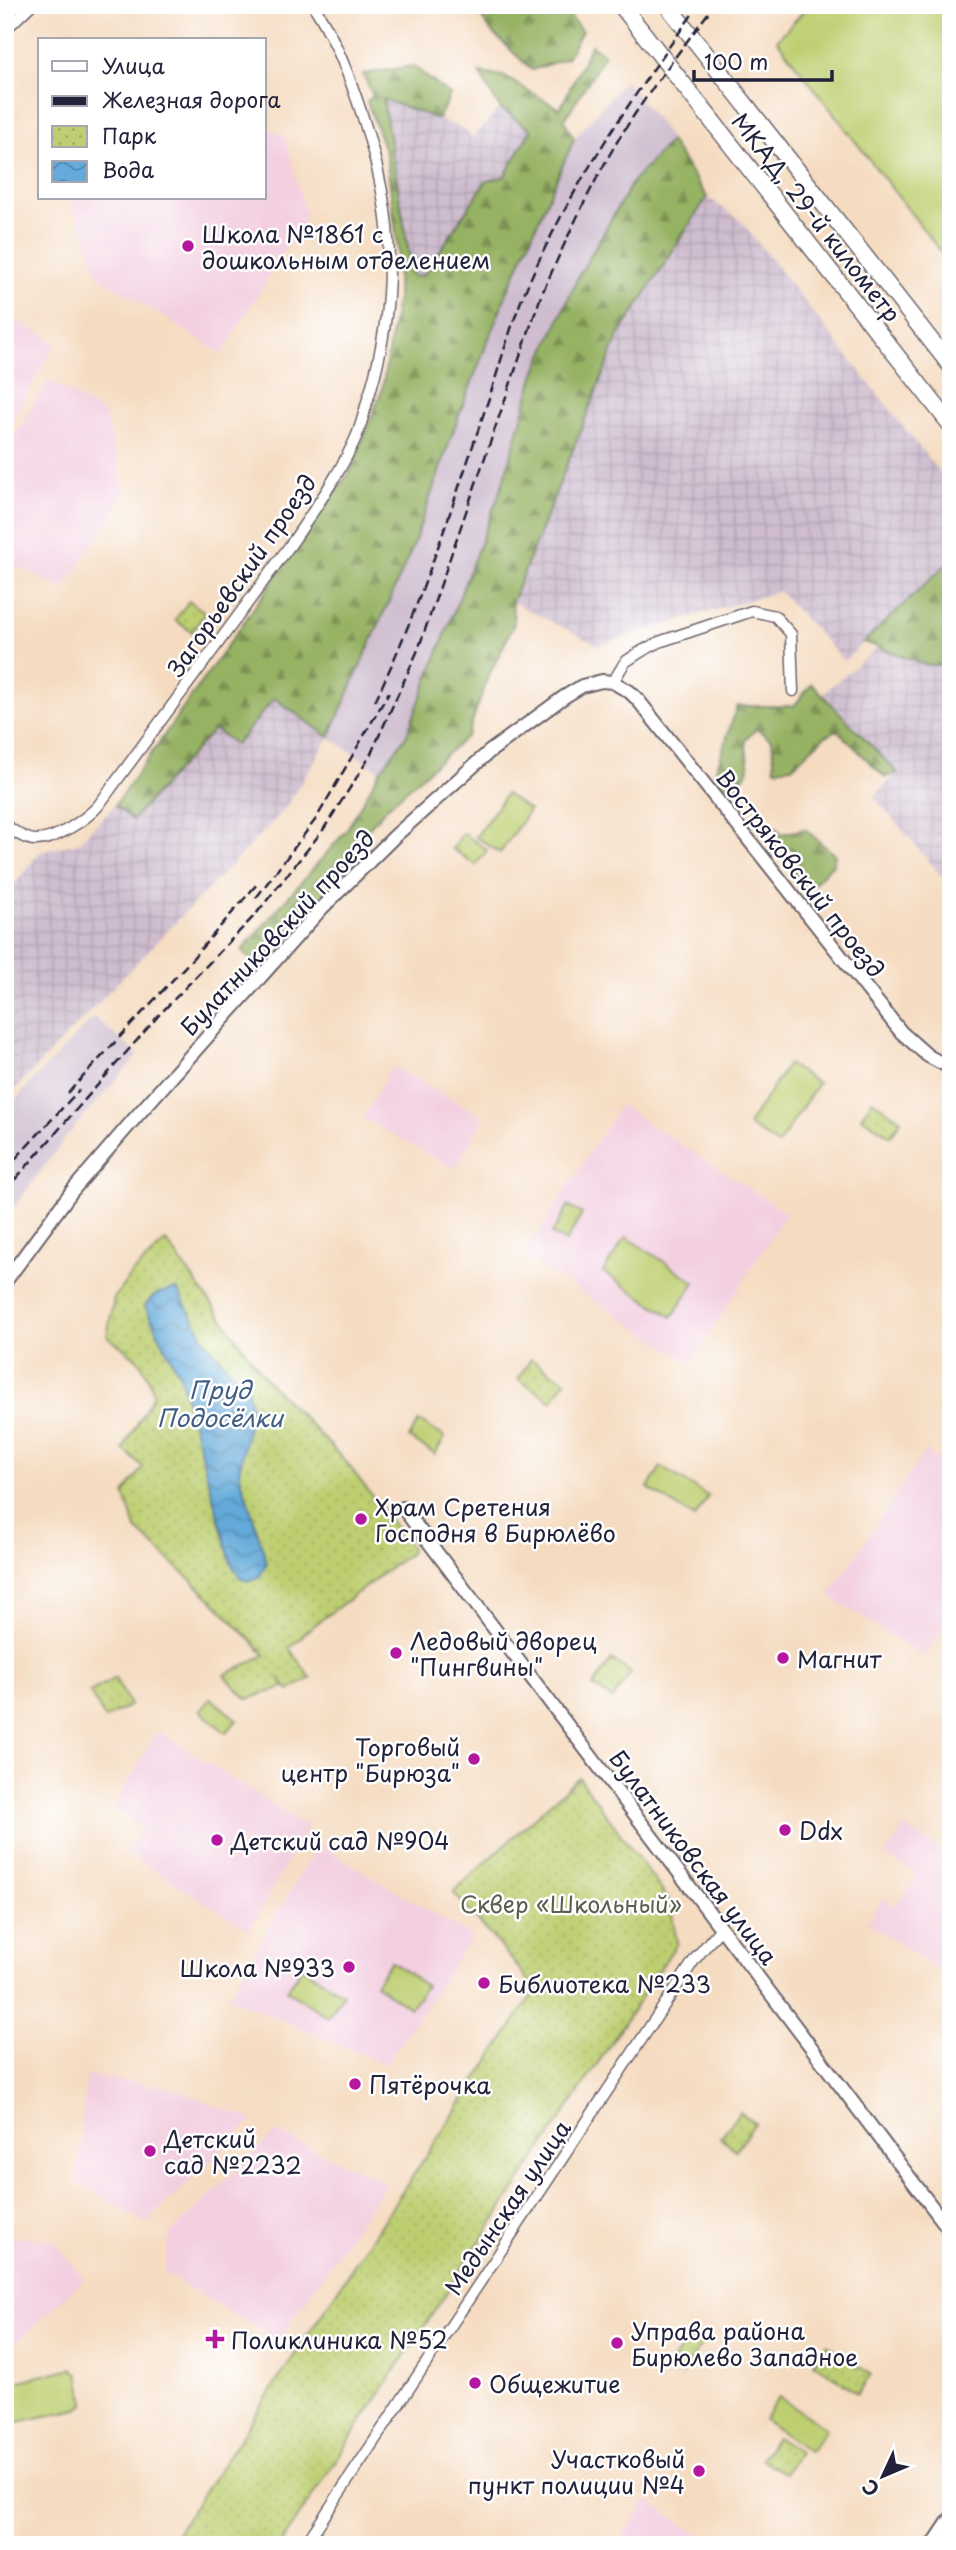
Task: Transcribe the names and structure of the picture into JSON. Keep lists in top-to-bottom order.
{
  "streets": {
    "highway": ["МКАД, 29-й километр"],
    "street": [
      "Загорьевский проезд",
      "Востряковский проезд",
      "Булатниковский проезд",
      "Булатниковская улица",
      "Медынская улица"
    ]
  },
  "crossings": [
    ["Востряковский проезд", "Булатниковский проезд"],
    ["Булатниковская улица", "Медынская улица"]
  ],
  "water": ["Пруд Подосёлки"],
  "parks": ["Сквер «Школьный»"],
  "places": {
    "other": [
      "Школа №1861 с дошкольным отделением",
      "Храм Сретения Господня в Бирюлёво",
      "Ледовый дворец \"Пингвины\"",
      "Магнит",
      "Торговый центр \"Бирюза\"",
      "Ddx",
      "Детский сад №904",
      "Школа №933",
      "Библиотека №233",
      "Пятёрочка",
      "Детский сад №2232",
      "Управа района Бирюлево Западное",
      "Общежитие",
      "Участковый пункт полиции №4"
    ],
    "health": ["Поликлиника №52"]
  },
  "legend": [
    "Улица",
    "Железная дорога",
    "Парк",
    "Вода"
  ],
  "scale_bar": "100 m",
  "north": "bottom left"
}
